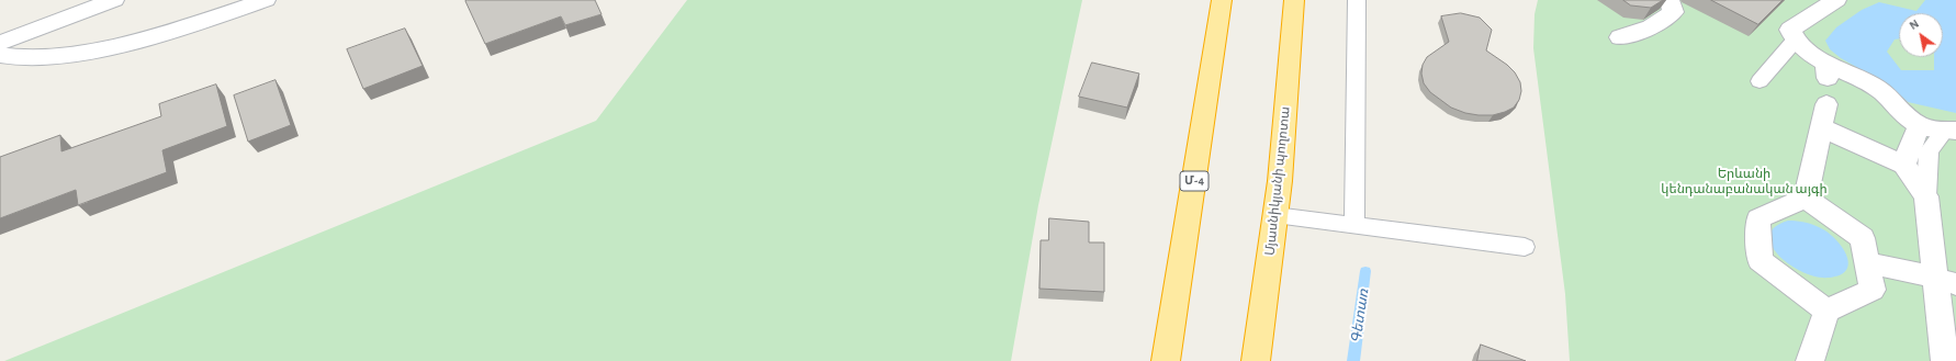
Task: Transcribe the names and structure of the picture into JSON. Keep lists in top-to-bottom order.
{
  "streets": {
    "highway": ["Մ-4", "Մյասնիկյանի պողոտա"]
  },
  "water": ["Գետառ"],
  "parks": ["Երևանի կենդանաբանական այգի"],
  "north": "top left"
}
